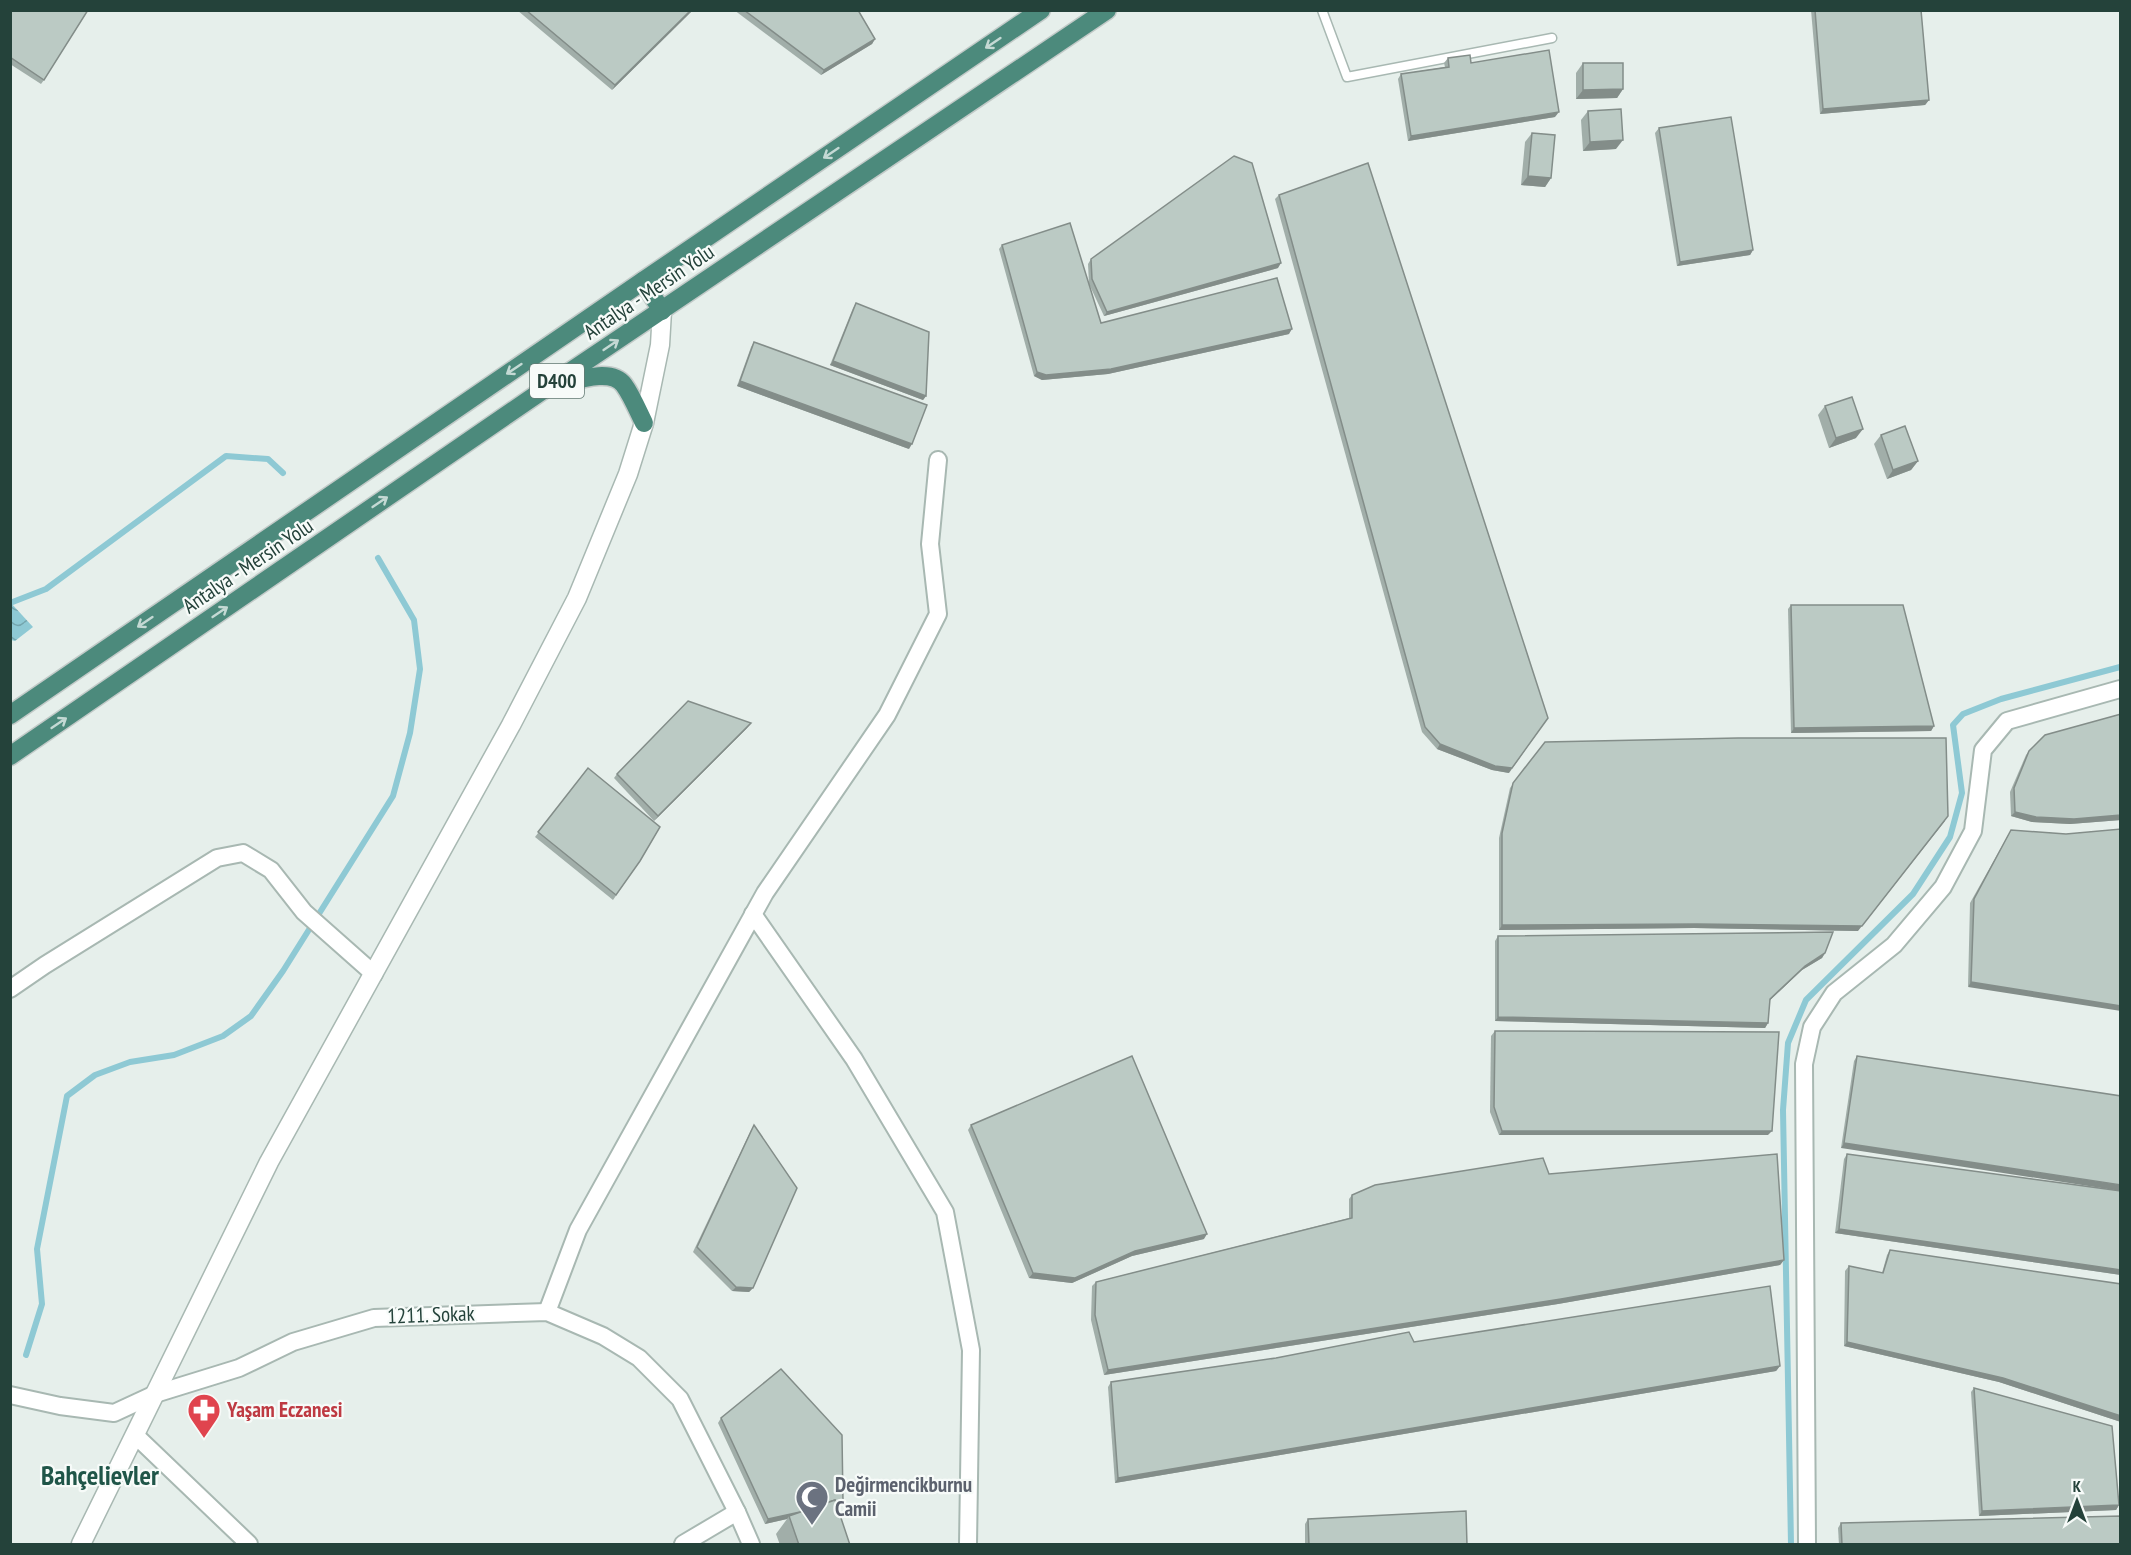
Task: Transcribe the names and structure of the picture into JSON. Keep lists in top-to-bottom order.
{
  "streets": {
    "highway": ["Antalya - Mersin Yolu", "D400"],
    "street": ["1211. Sokak"]
  },
  "districts": ["Bahçelievler"],
  "places": {
    "pharmacy": ["Yaşam Eczanesi"],
    "mosque": ["Değirmencikburnu Camii"]
  },
  "north": "top"
}
